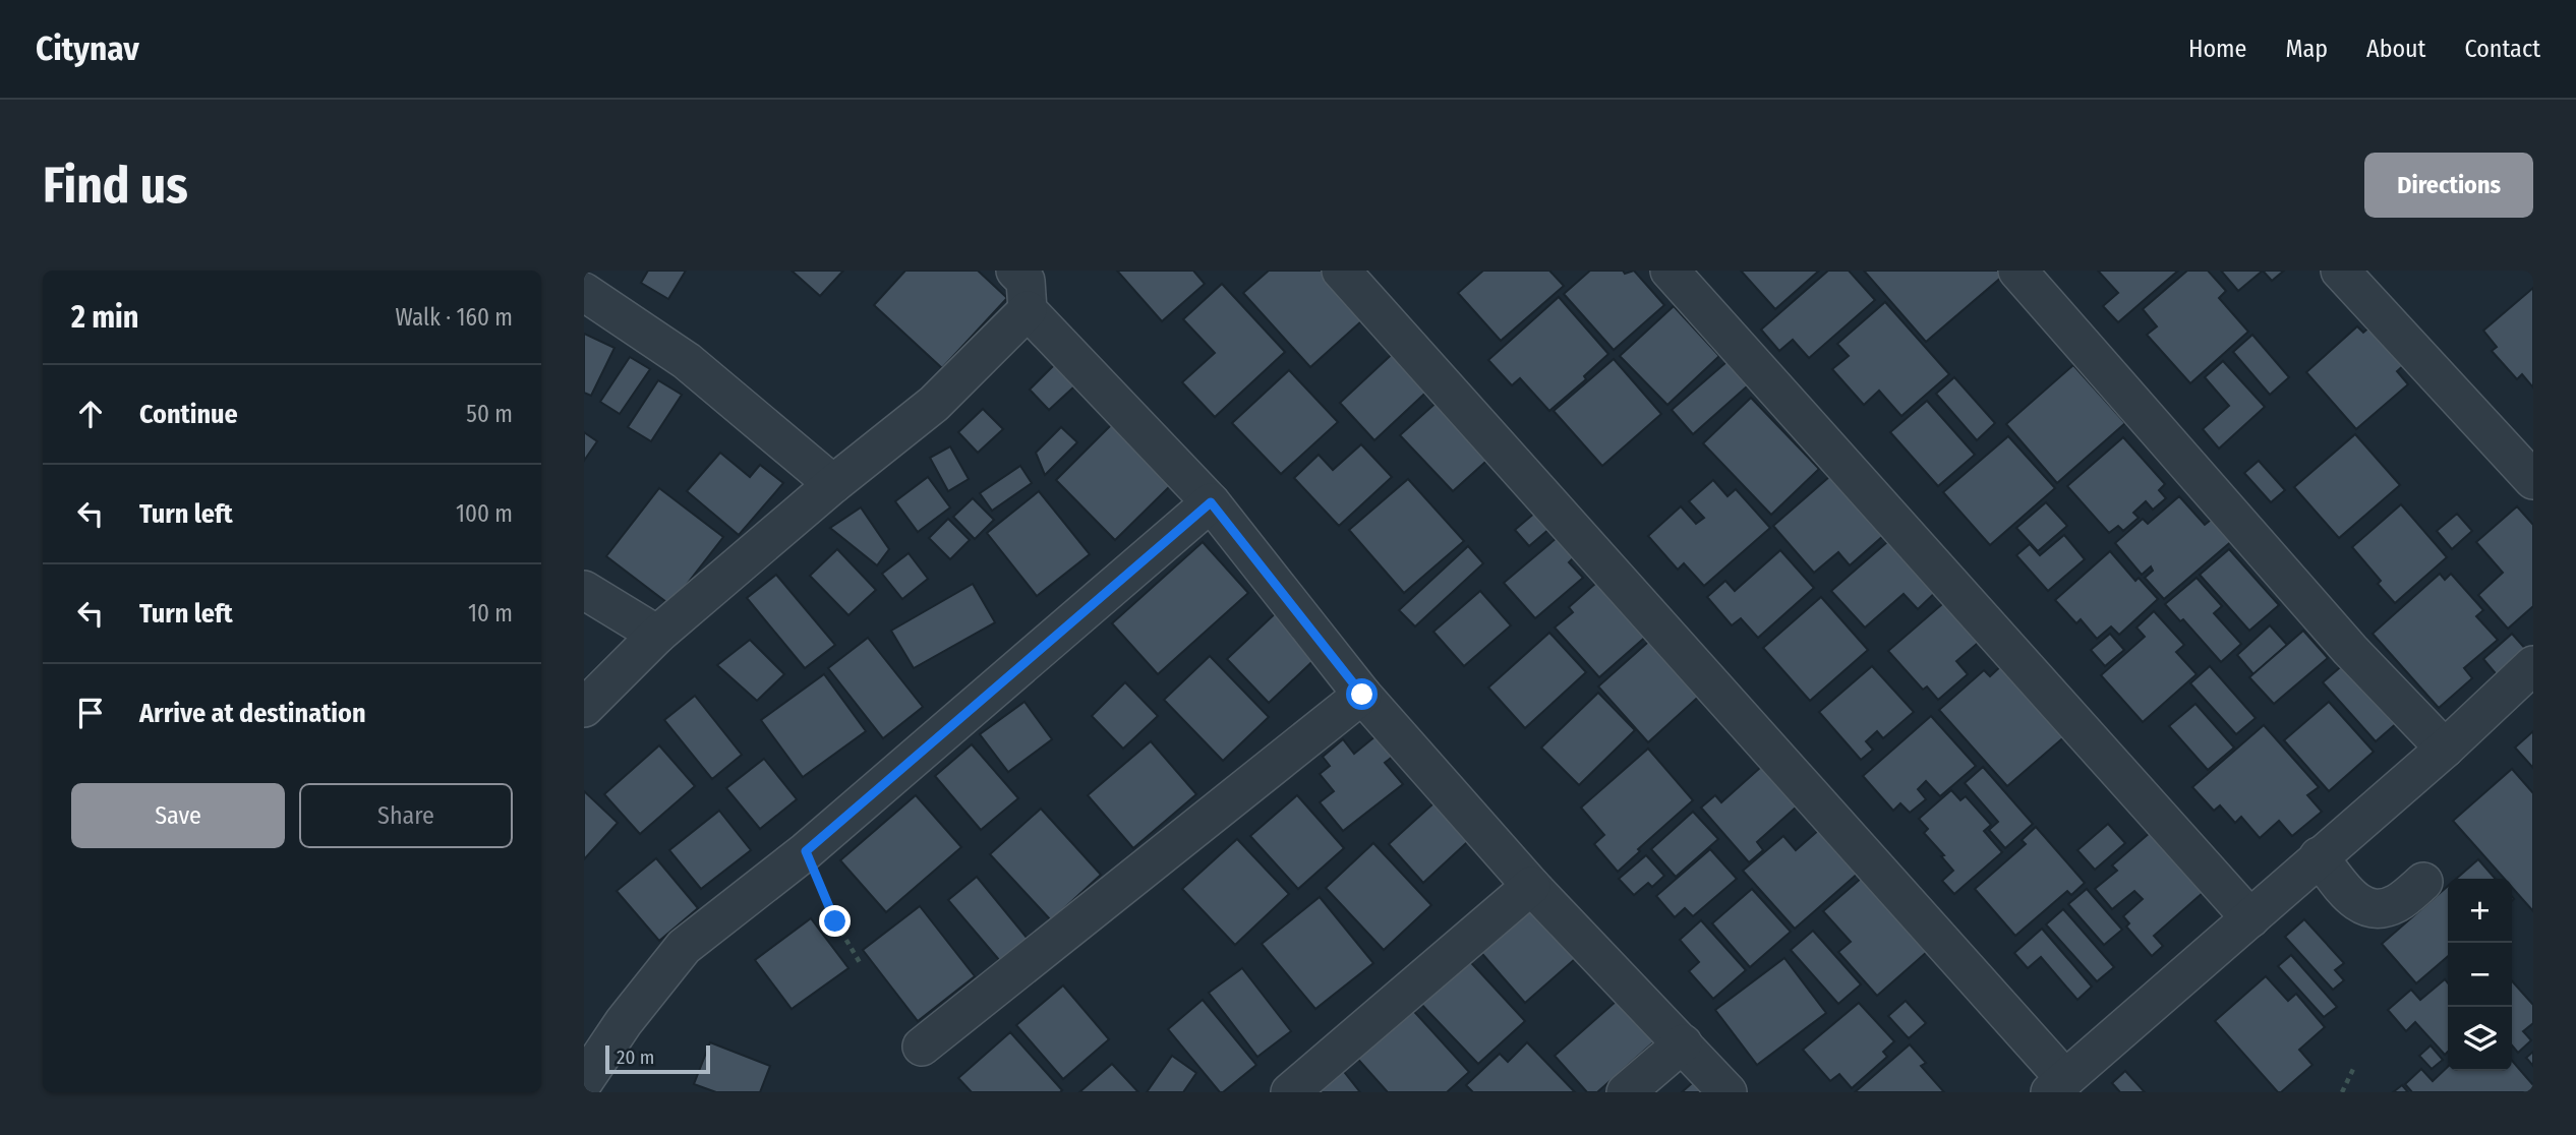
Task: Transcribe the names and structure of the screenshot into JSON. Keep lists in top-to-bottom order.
{
  "scale_bar": "20 m",
  "page": {
    "header": "Citynav",
    "nav": [
      "Home",
      "Map",
      "About",
      "Contact"
    ],
    "buttons": [
      "Directions",
      ["Save", "Share"]
    ],
    "title": "Find us",
    "heading": ["2 min", "Walk · 160 m"],
    "list": [
      ["Continue", "50 m"],
      ["Turn left", "100 m"],
      ["Turn left", "10 m"],
      "Arrive at destination"
    ],
    "map_buttons": ["+", "−"],
    "scale": "20 m"
  }
}
